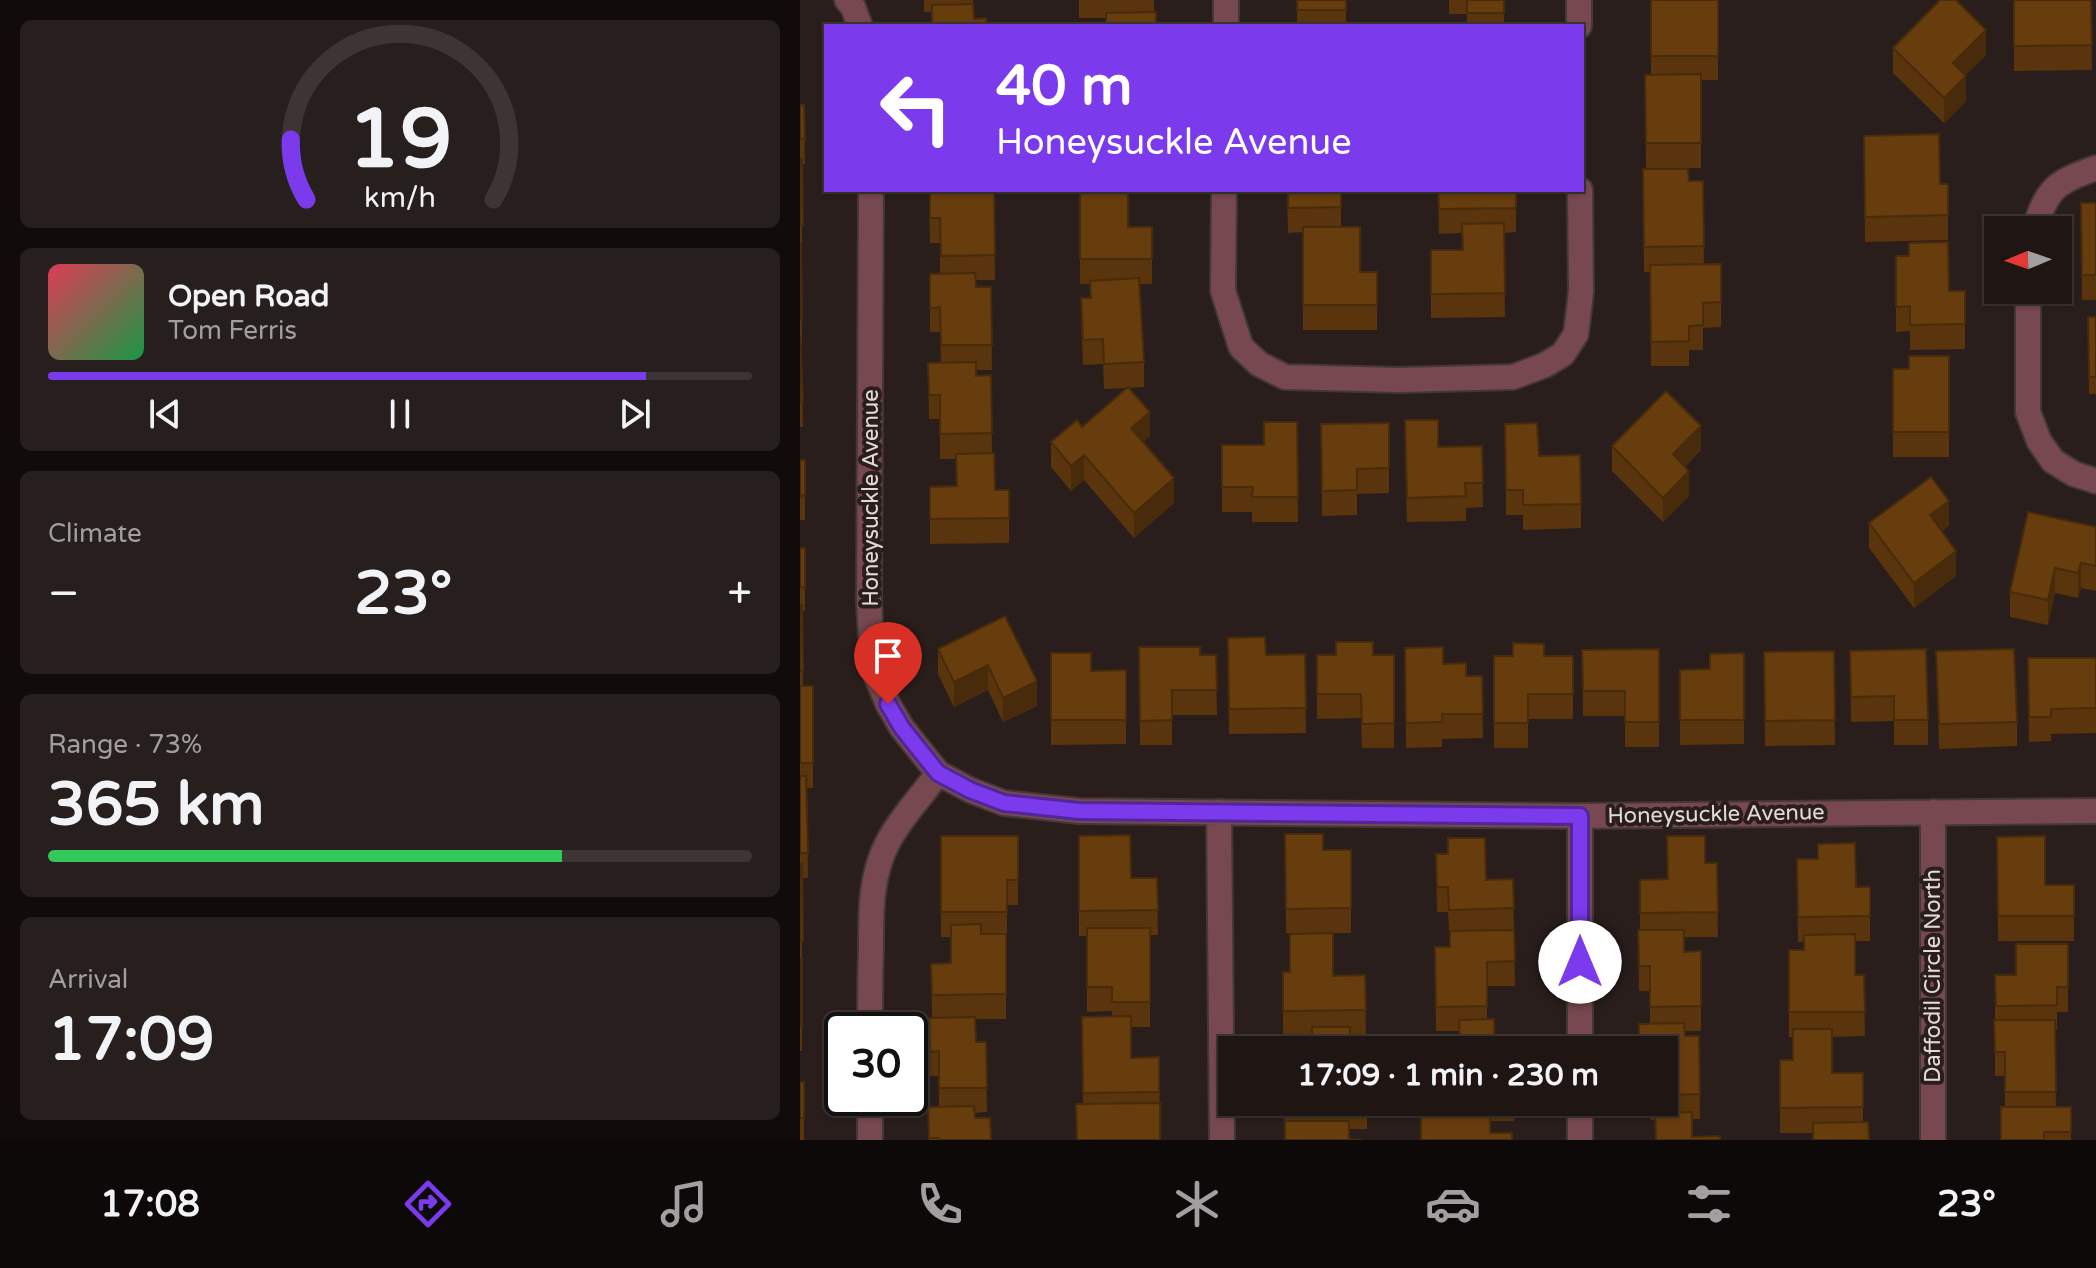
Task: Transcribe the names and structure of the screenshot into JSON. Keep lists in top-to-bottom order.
{
  "streets": {
    "street": ["Honeysuckle Avenue", "Daffodil Circle North"]
  },
  "crossings": [
    ["Honeysuckle Avenue", "Daffodil Circle North"]
  ],
  "north": "left",
  "page": {
    "turn": ["40 m", "Honeysuckle Avenue"],
    "song": ["Open Road", "Tom Ferris"],
    "tile": [
      "Climate",
      ["Range · 73%", "365 km"],
      ["Arrival", "17:09"]
    ],
    "heat": ["−", "23°", "+"],
    "limit": "30",
    "trip": "17:09 · 1 min · 230 m",
    "tabs": ["17:08", "23°"],
    "gauge": ["19", "km/h"]
  }
}
